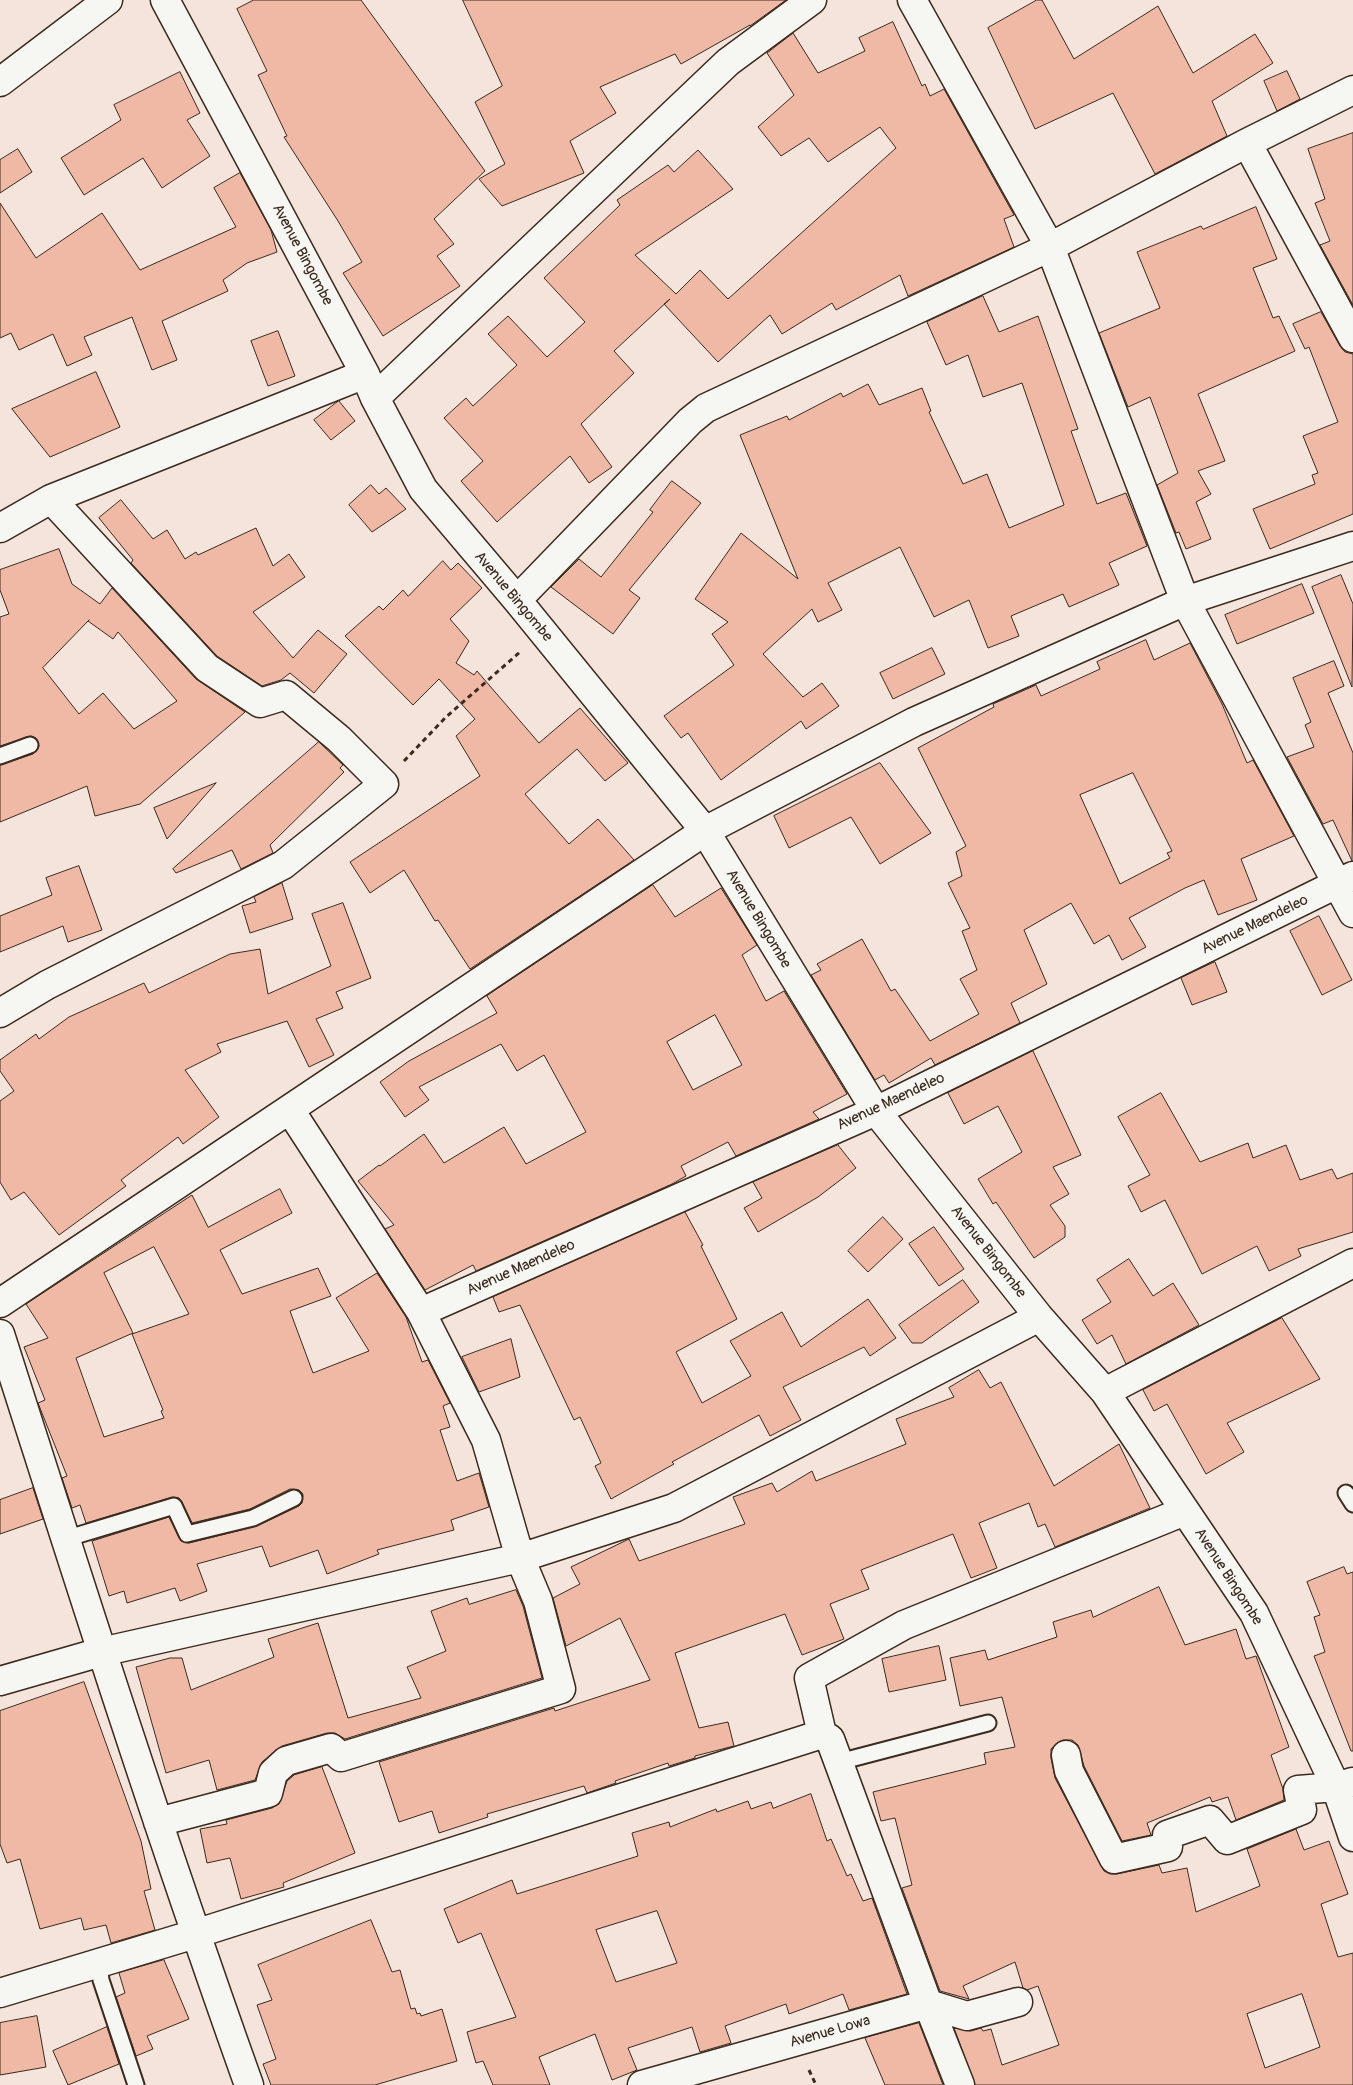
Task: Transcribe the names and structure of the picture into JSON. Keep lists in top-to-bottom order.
{
  "streets": {
    "street": ["Avenue Bingombe", "Avenue Maendeleo", "Avenue Lowa"]
  },
  "crossings": [
    ["Avenue Bingombe", "Avenue Maendeleo"]
  ]
}
